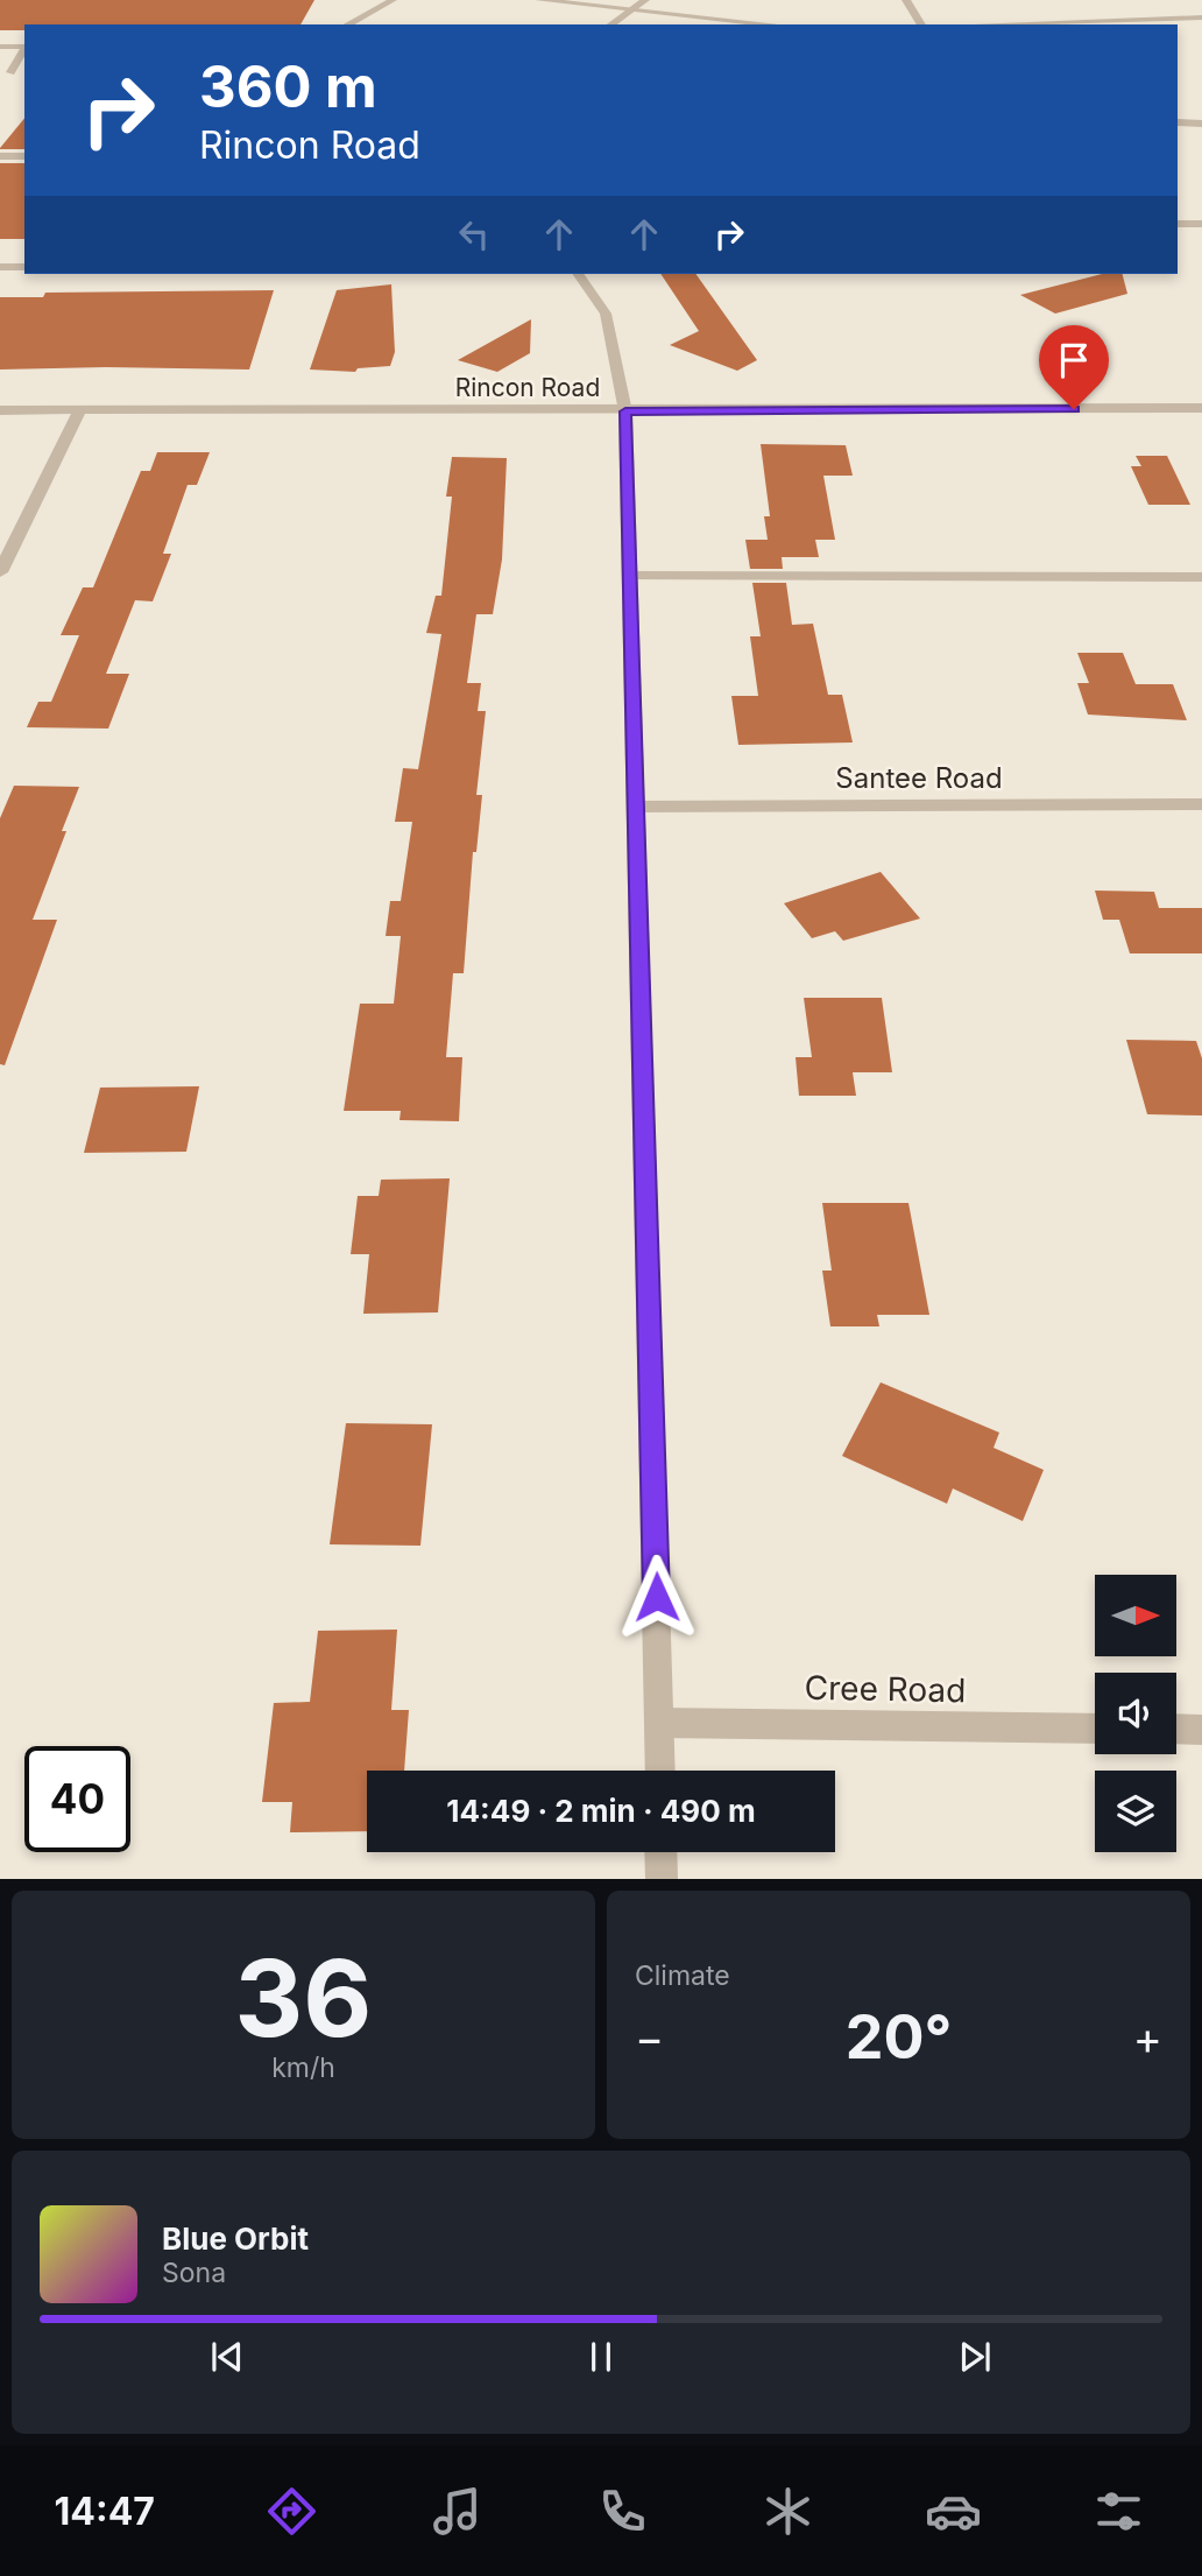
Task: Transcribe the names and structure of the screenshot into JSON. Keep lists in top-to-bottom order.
{
  "streets": {
    "street": ["Rincon Road", "Santee Road", "Cree Road"]
  },
  "north": "right",
  "page": {
    "turn": ["360 m", "Rincon Road"],
    "limit": "40",
    "trip": "14:49 · 2 min · 490 m",
    "tile": [
      ["36", "km/h"],
      "Climate"
    ],
    "heat": ["−", "20°", "+"],
    "song": ["Blue Orbit", "Sona"],
    "tabs": "14:47"
  }
}
